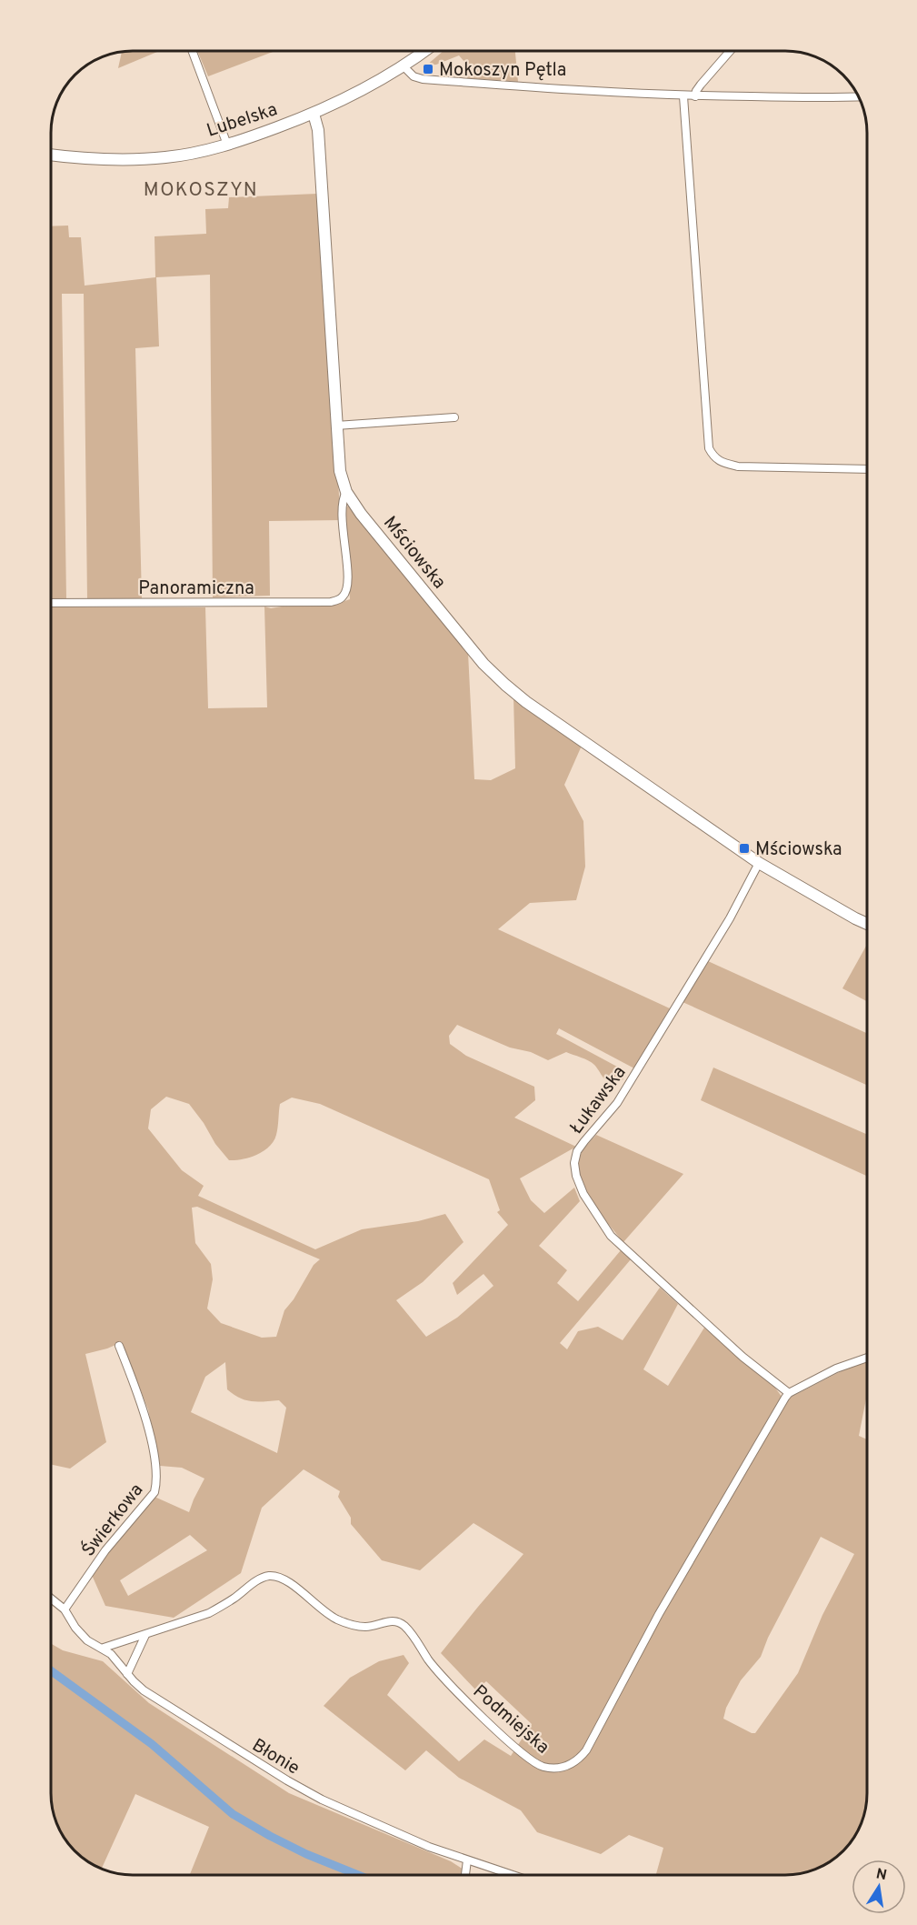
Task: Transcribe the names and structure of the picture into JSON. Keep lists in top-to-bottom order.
{
  "streets": {
    "street": [
      "Lubelska",
      "Mściowska",
      "Panoramiczna",
      "Łukawska",
      "Świerkowa",
      "Podmiejska",
      "Błonie"
    ]
  },
  "crossings": [
    ["Lubelska", "Mściowska"],
    ["Mściowska", "Panoramiczna"],
    ["Mściowska", "Łukawska"],
    ["Łukawska", "Podmiejska"],
    ["Świerkowa", "Błonie"],
    ["Podmiejska", "Błonie"]
  ],
  "districts": ["MOKOSZYN"],
  "places": {
    "transit": ["Mokoszyn Pętla", "Mściowska"]
  },
  "north": "top"
}
